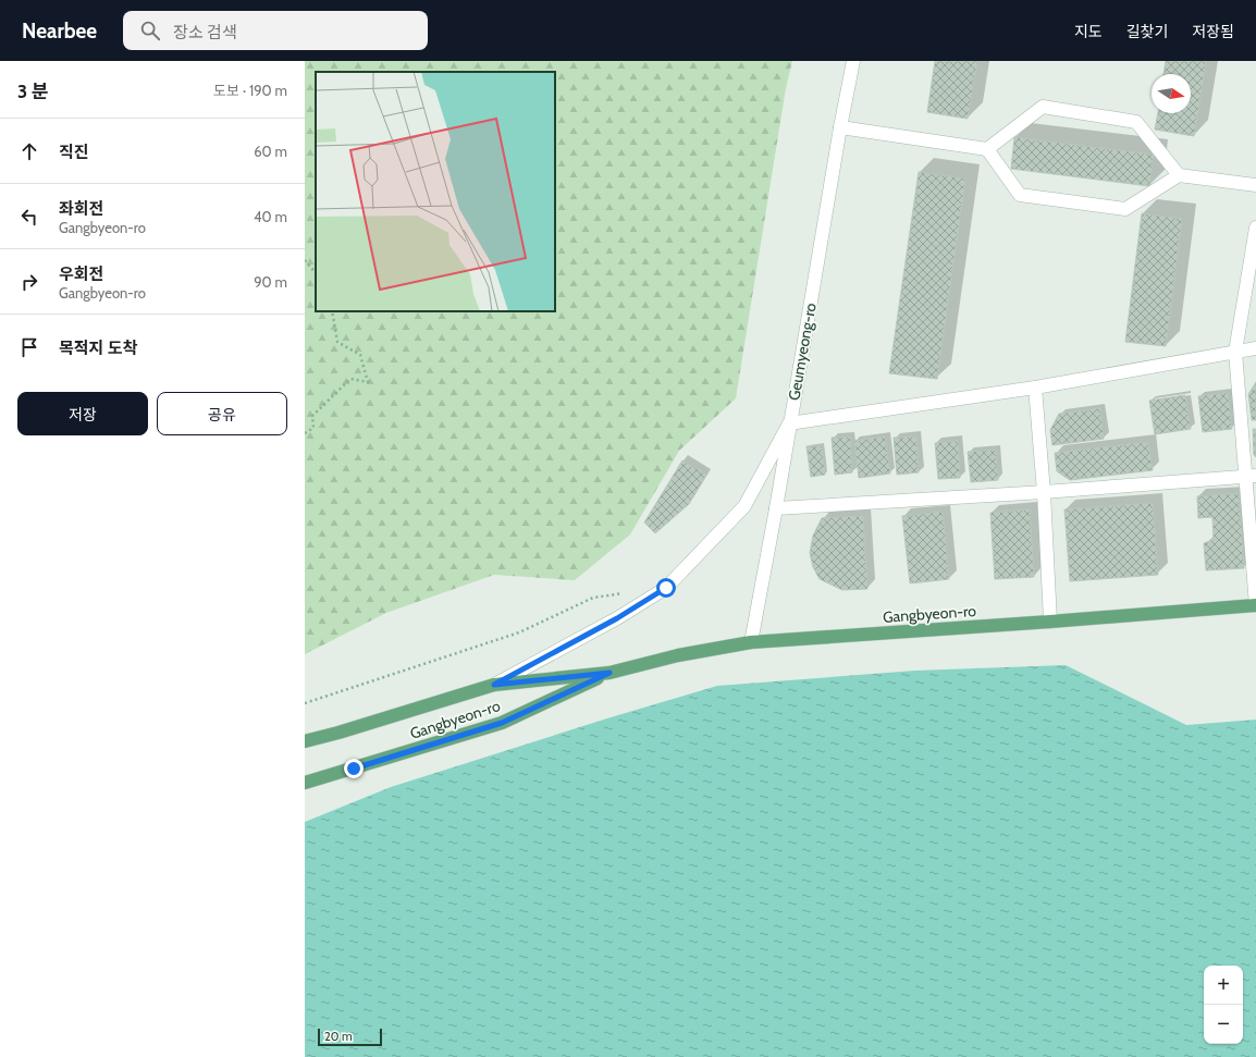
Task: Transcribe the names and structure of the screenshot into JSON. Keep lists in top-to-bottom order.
{
  "streets": {
    "main road": ["Gangbyeon-ro"],
    "street": ["Geumyeong-ro"]
  },
  "crossings": [
    ["Geumyeong-ro", "Gangbyeon-ro"]
  ],
  "scale_bar": "20 m",
  "north": "right",
  "page": {
    "header": "Nearbee",
    "search": "장소 검색",
    "nav": ["지도", "길찾기", "저장됨"],
    "heading": ["3 분", "도보 · 190 m"],
    "list": [
      ["직진", "60 m"],
      ["좌회전", "Gangbyeon-ro", "40 m"],
      ["우회전", "Gangbyeon-ro", "90 m"],
      "목적지 도착"
    ],
    "buttons": ["저장", "공유"],
    "map_buttons": ["+", "−"],
    "scale": "20 m"
  }
}
